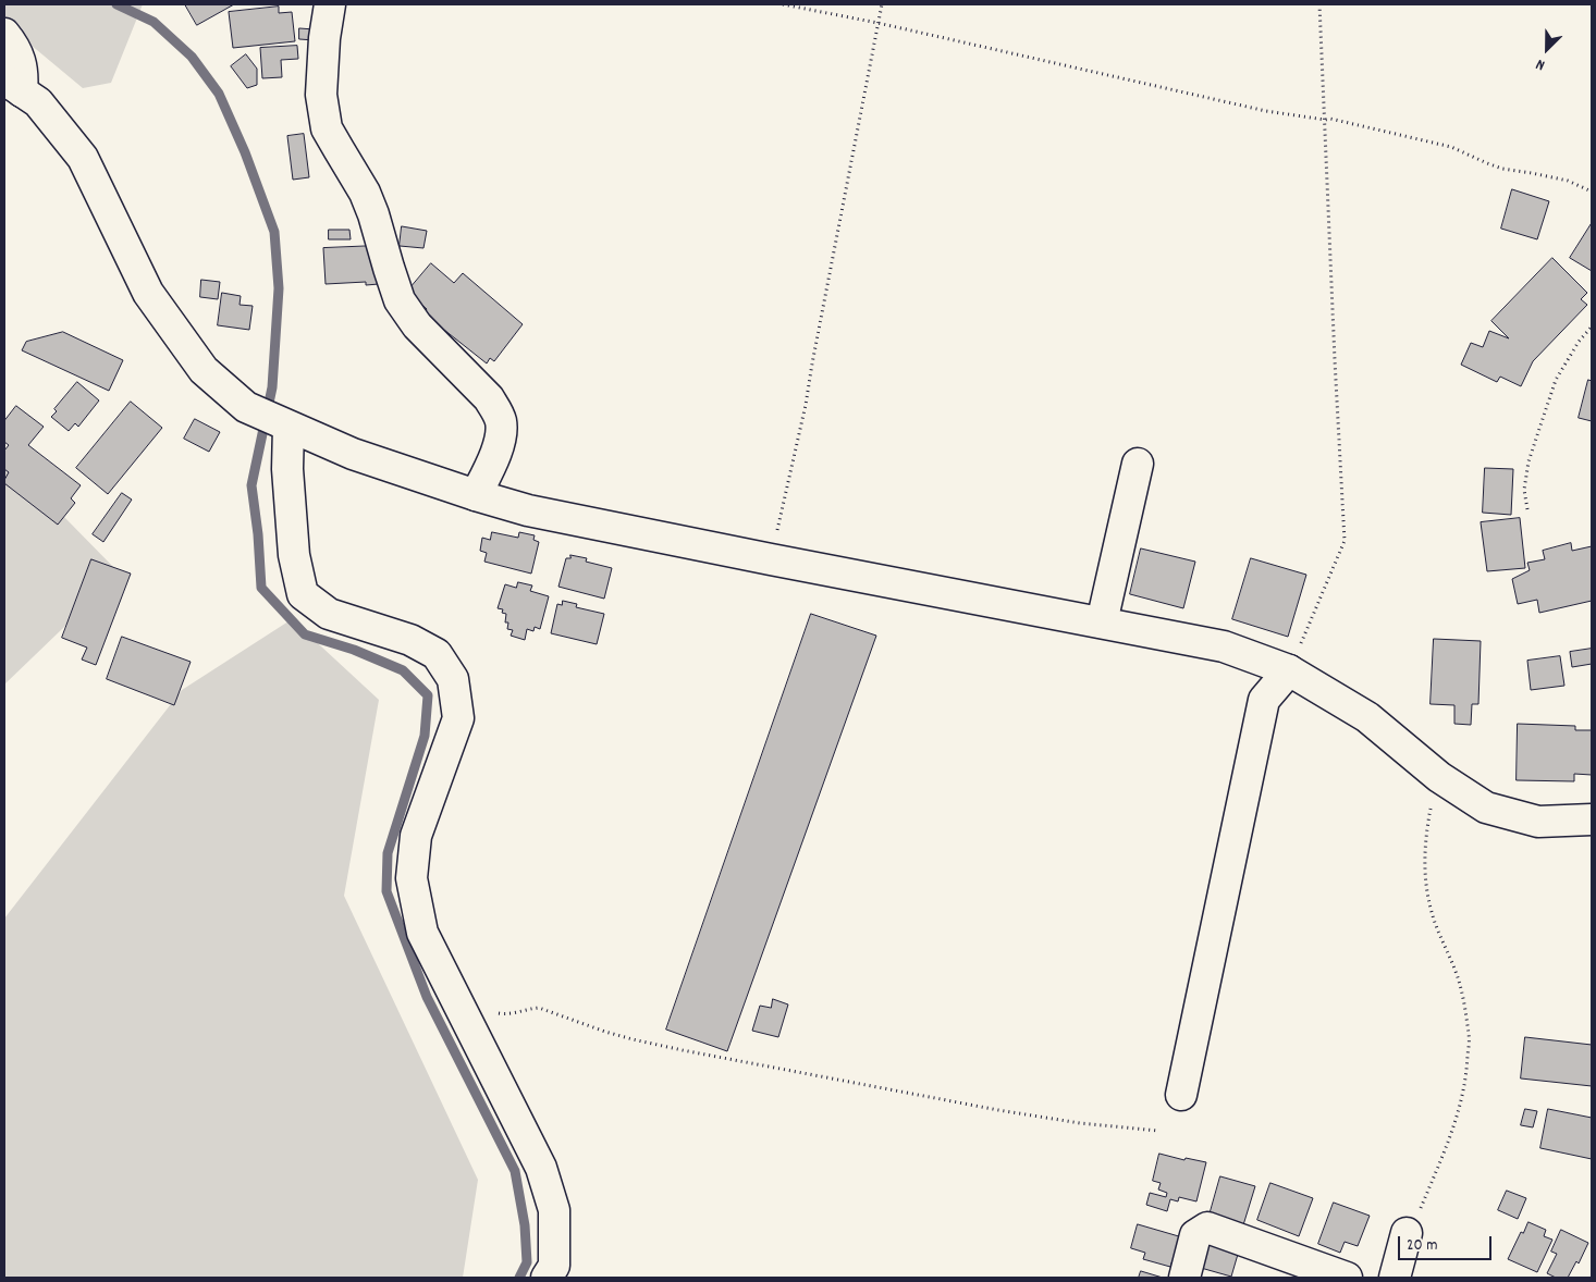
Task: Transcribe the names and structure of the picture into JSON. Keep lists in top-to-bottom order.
{
  "scale_bar": "20 m",
  "north": "bottom left"
}
